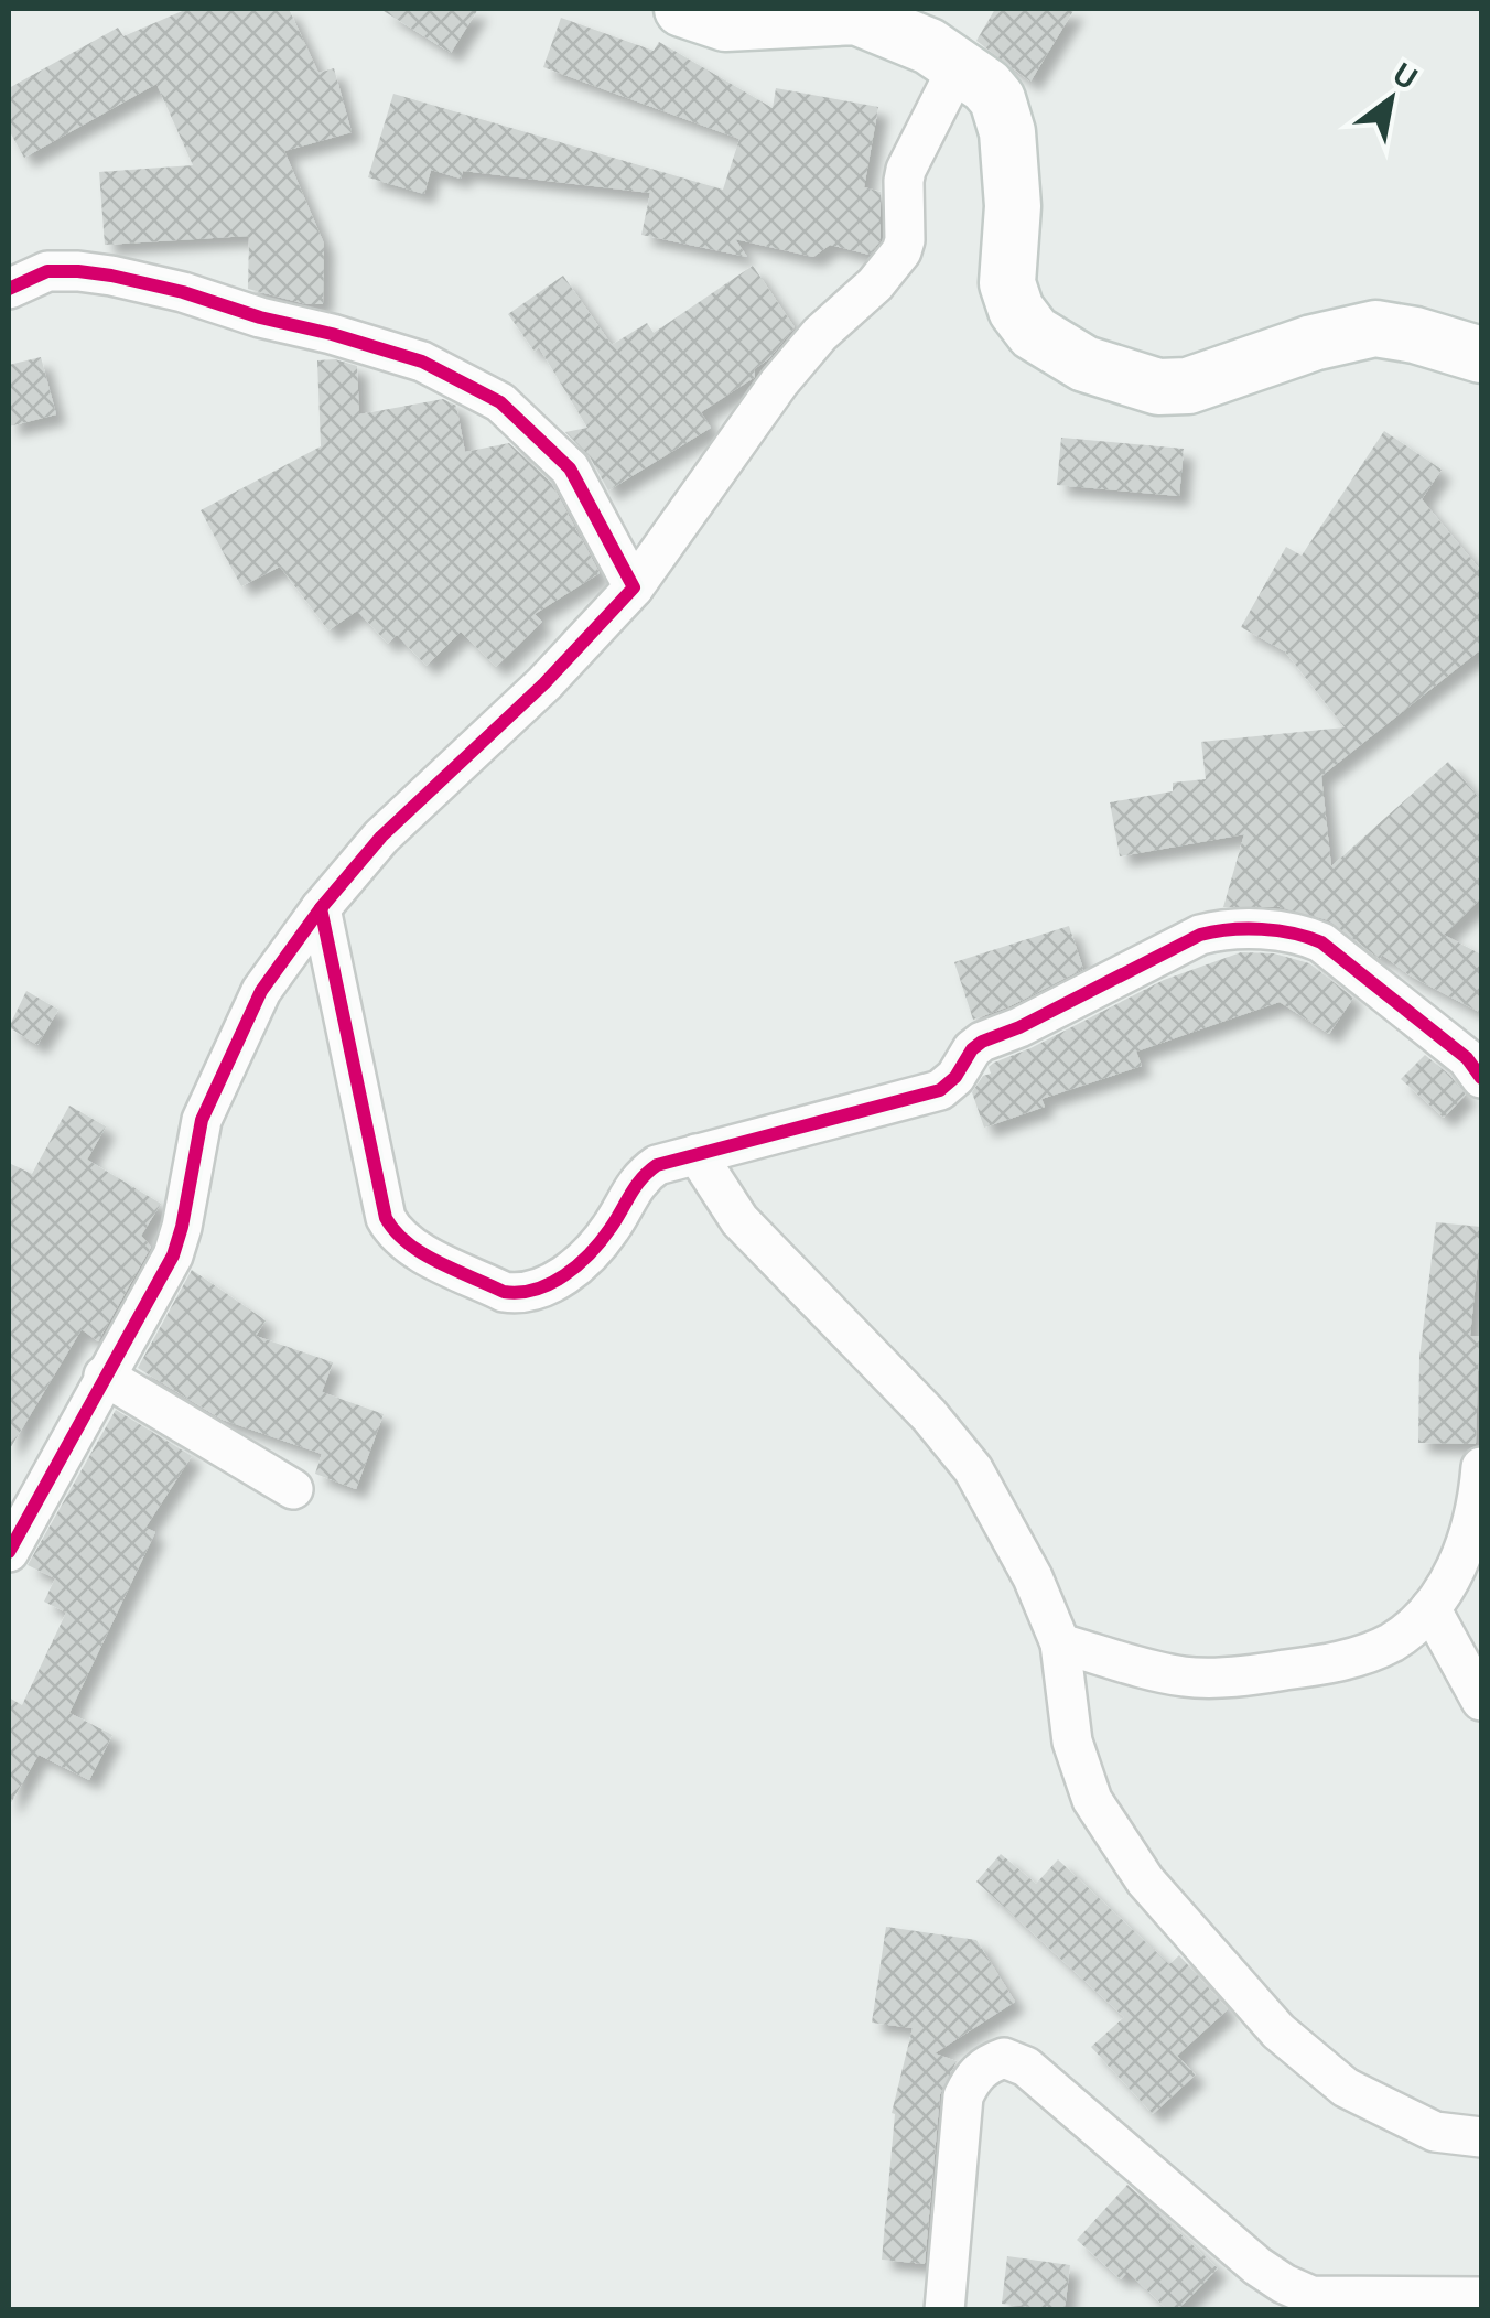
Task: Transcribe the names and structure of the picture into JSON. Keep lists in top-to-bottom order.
{
  "north": "top right"
}
